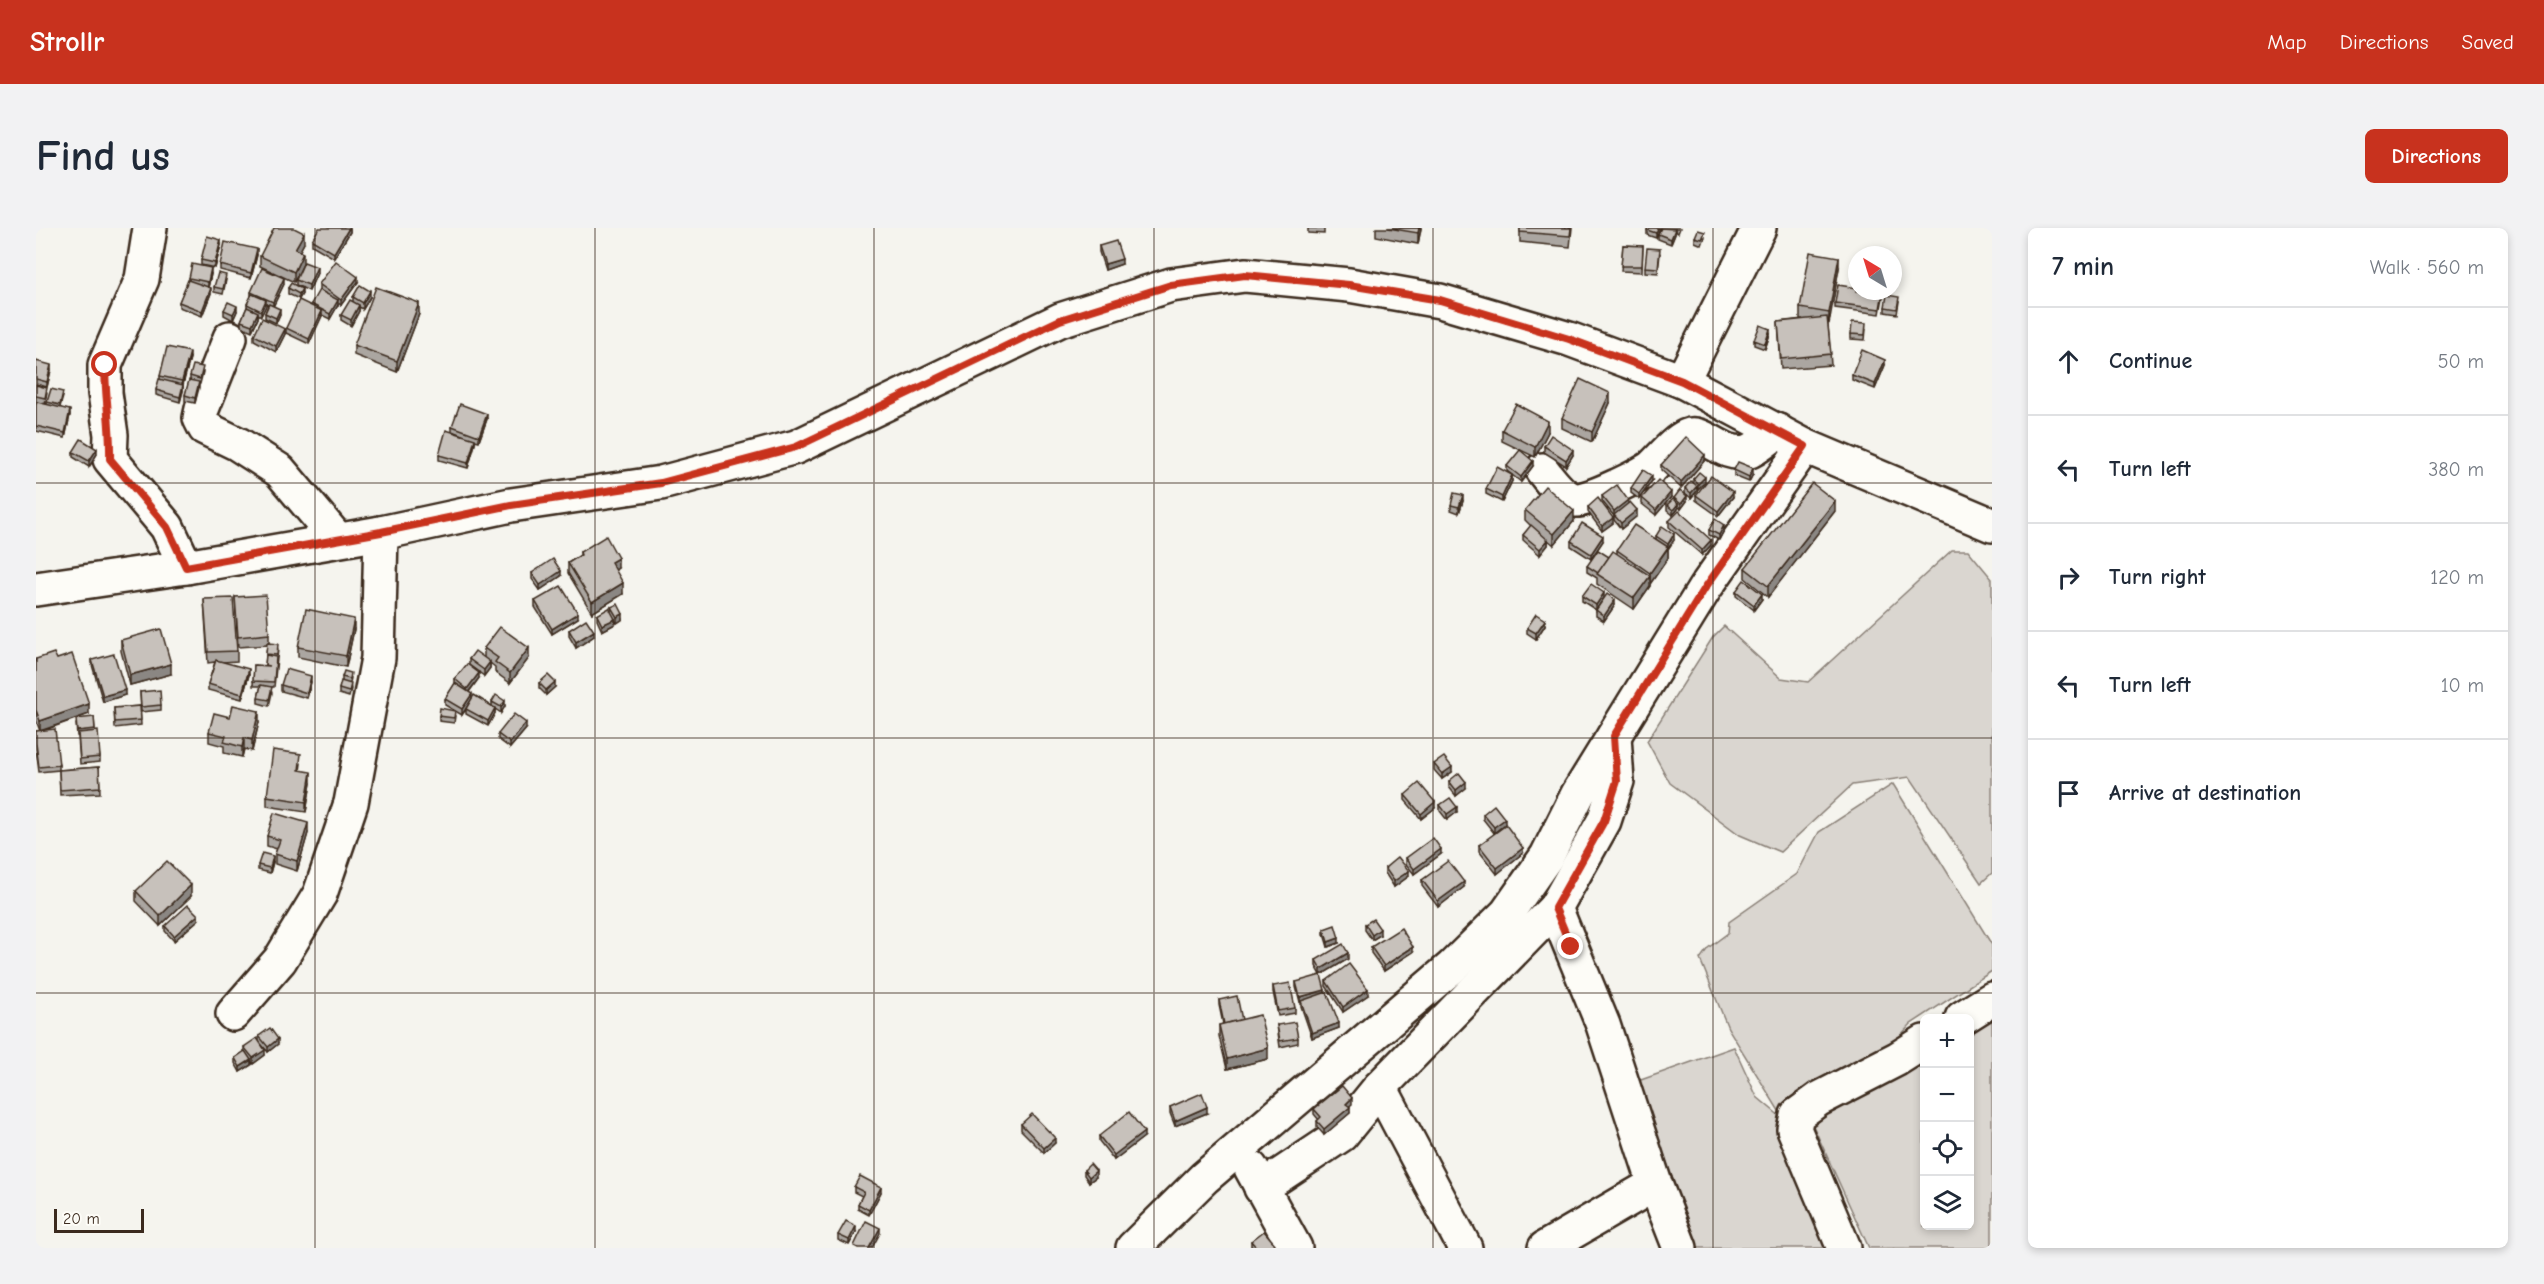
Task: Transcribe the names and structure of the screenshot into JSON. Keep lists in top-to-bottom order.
{
  "scale_bar": "20 m",
  "north": "top left",
  "page": {
    "header": "Strollr",
    "nav": ["Map", "Directions", "Saved"],
    "buttons": "Directions",
    "title": "Find us",
    "heading": ["7 min", "Walk · 560 m"],
    "list": [
      ["Continue", "50 m"],
      ["Turn left", "380 m"],
      ["Turn right", "120 m"],
      ["Turn left", "10 m"],
      "Arrive at destination"
    ],
    "map_buttons": ["+", "−"],
    "scale": "20 m"
  }
}
